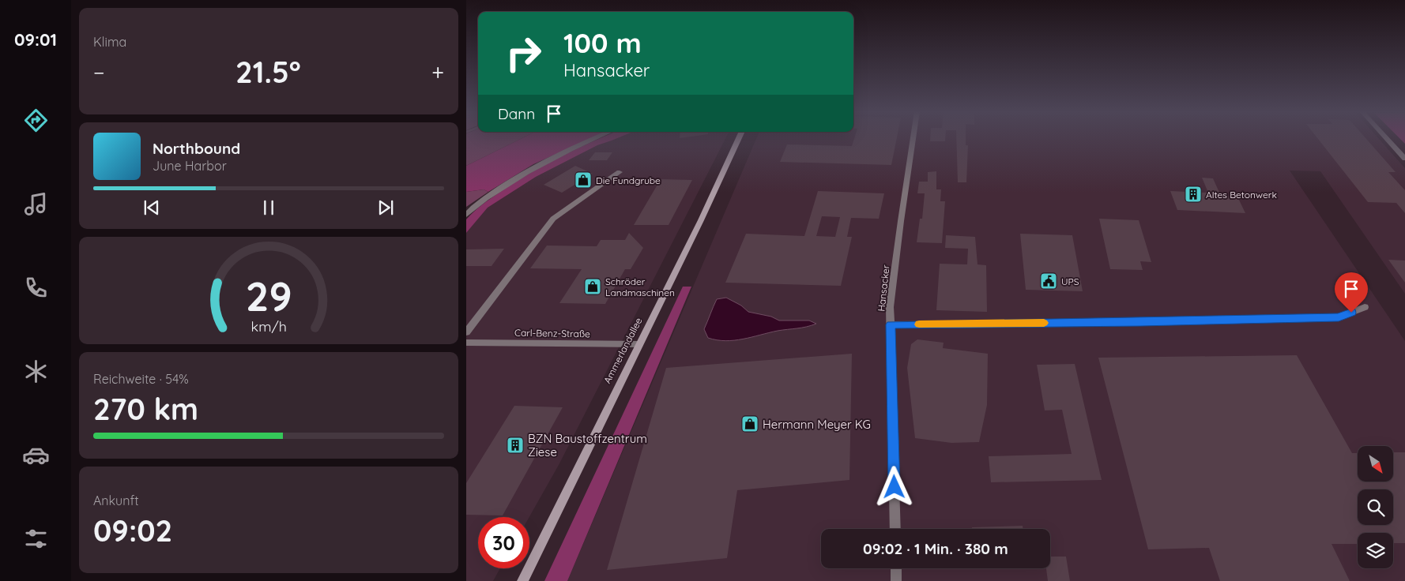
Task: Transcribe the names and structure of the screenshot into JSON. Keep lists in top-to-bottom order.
{
  "streets": {
    "main road": ["Ammerlandallee"],
    "street": ["Hansacker", "Carl-Benz-Straße"]
  },
  "crossings": [
    ["Carl-Benz-Straße", "Ammerlandallee"]
  ],
  "places": {
    "shop": ["Die Fundgrube", "Schröder Landmaschinen", "Hermann Meyer KG"],
    "building": ["Altes Betonwerk", "BZN Baustoffzentrum Ziese"],
    "public building": ["UPS"]
  },
  "north": "bottom right",
  "page": {
    "tabs": "09:01",
    "tile": [
      "Klima",
      ["Reichweite · 54%", "270 km"],
      ["Ankunft", "09:02"]
    ],
    "turn": ["100 m", "Hansacker"],
    "heat": ["−", "21.5°", "+"],
    "then": "Dann",
    "song": ["Northbound", "June Harbor"],
    "limit": "30",
    "trip": "09:02 · 1 Min. · 380 m",
    "gauge": ["29", "km/h"]
  }
}
